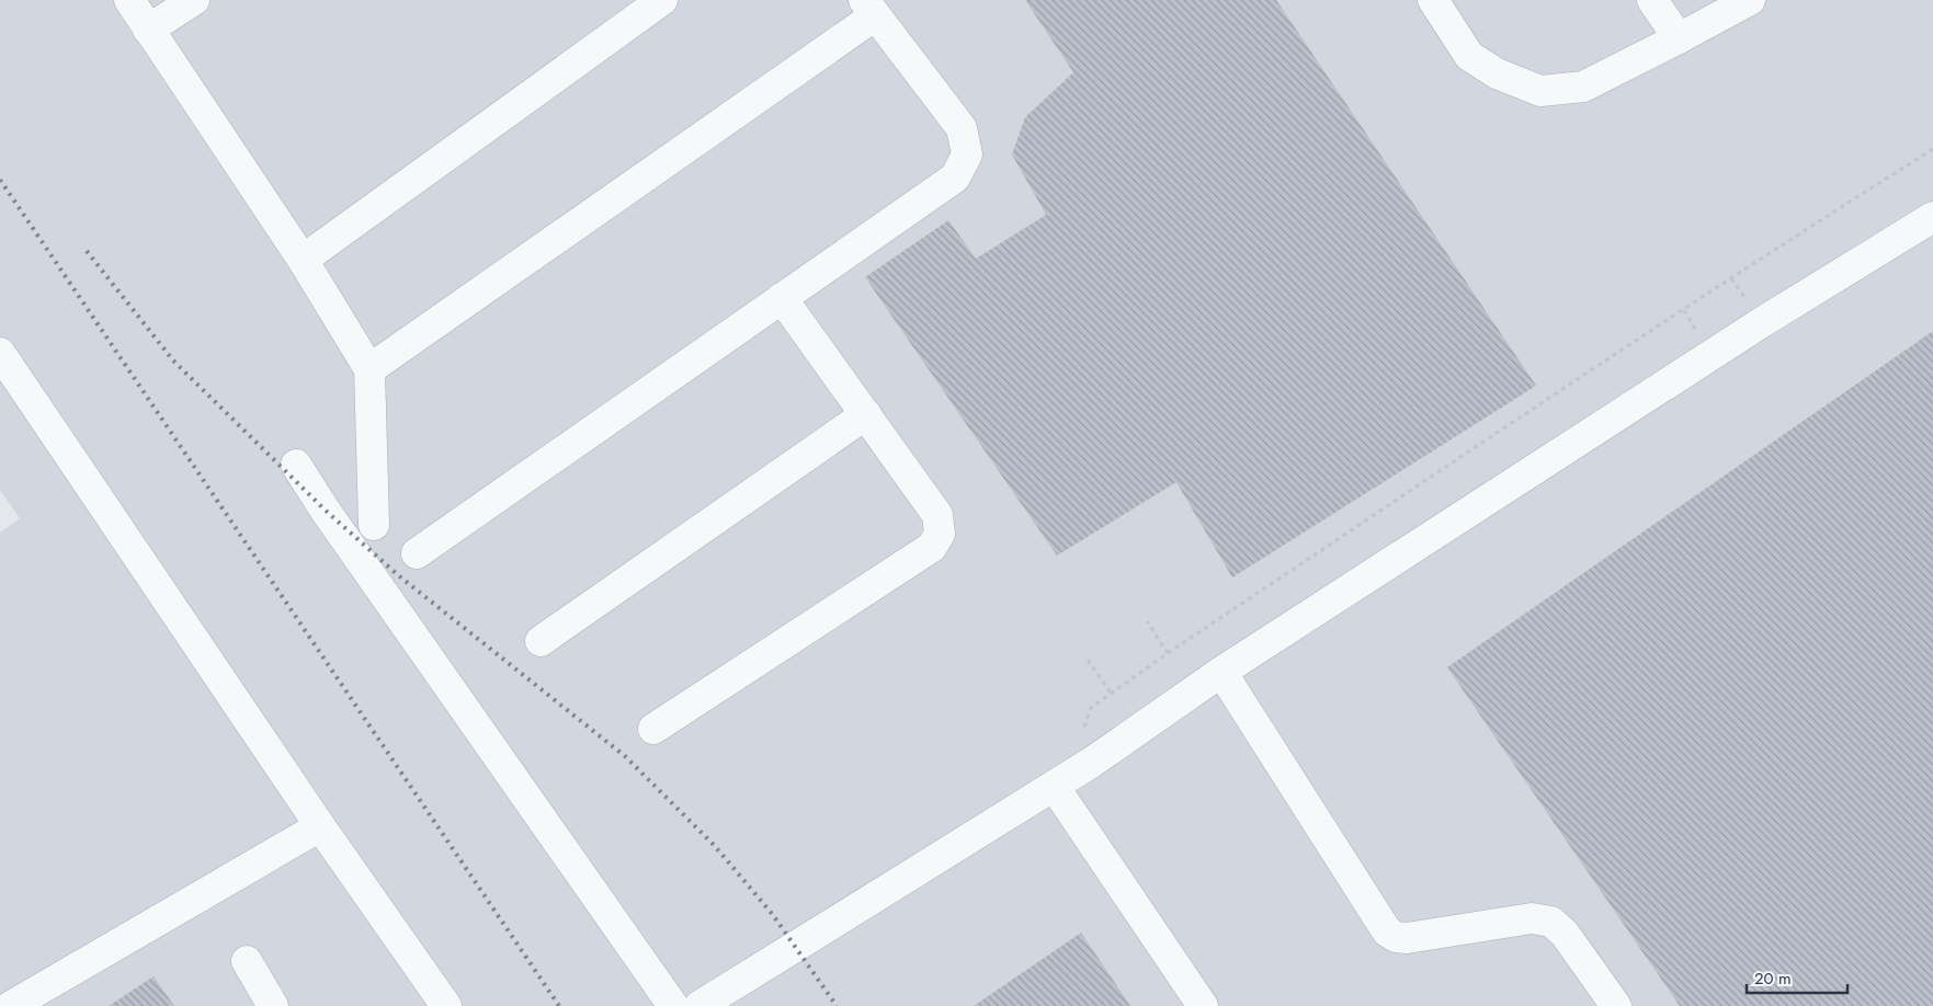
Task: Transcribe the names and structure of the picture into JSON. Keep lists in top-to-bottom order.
{
  "scale_bar": "20 m"
}
